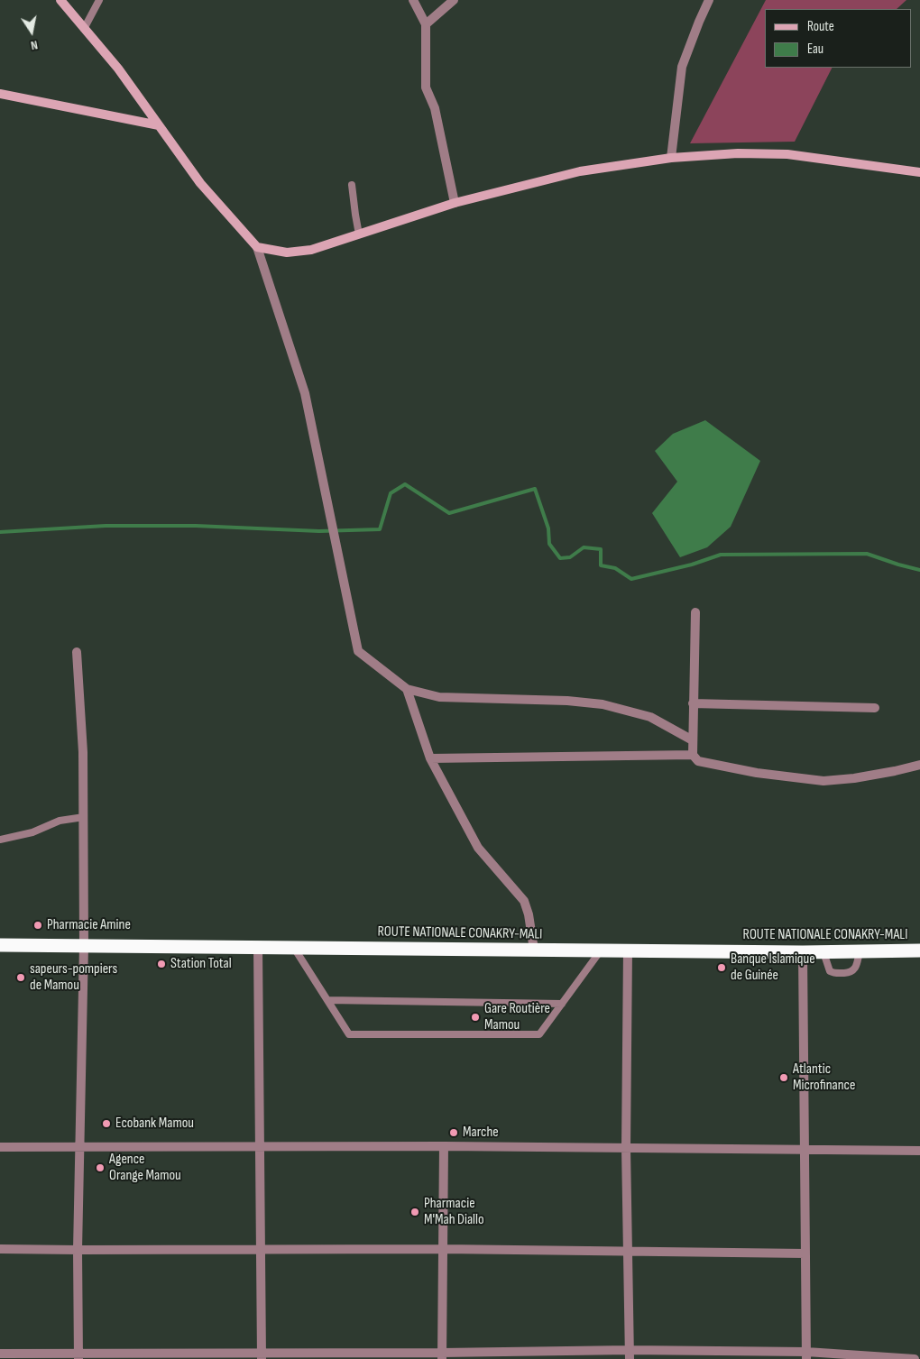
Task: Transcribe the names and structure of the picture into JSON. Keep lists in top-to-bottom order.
{
  "streets": {
    "highway": ["ROUTE NATIONALE CONAKRY-MALI"]
  },
  "places": [
    "Pharmacie Amine",
    "Station Total",
    "Banque Islamique de Guinée",
    "sapeurs-pompiers de Mamou",
    "Gare Routière Mamou",
    "Atlantic Microfinance",
    "Ecobank Mamou",
    "Marche",
    "Agence Orange Mamou",
    "Pharmacie M'Mah Diallo"
  ],
  "legend": ["Route", "Eau"],
  "north": "bottom"
}
